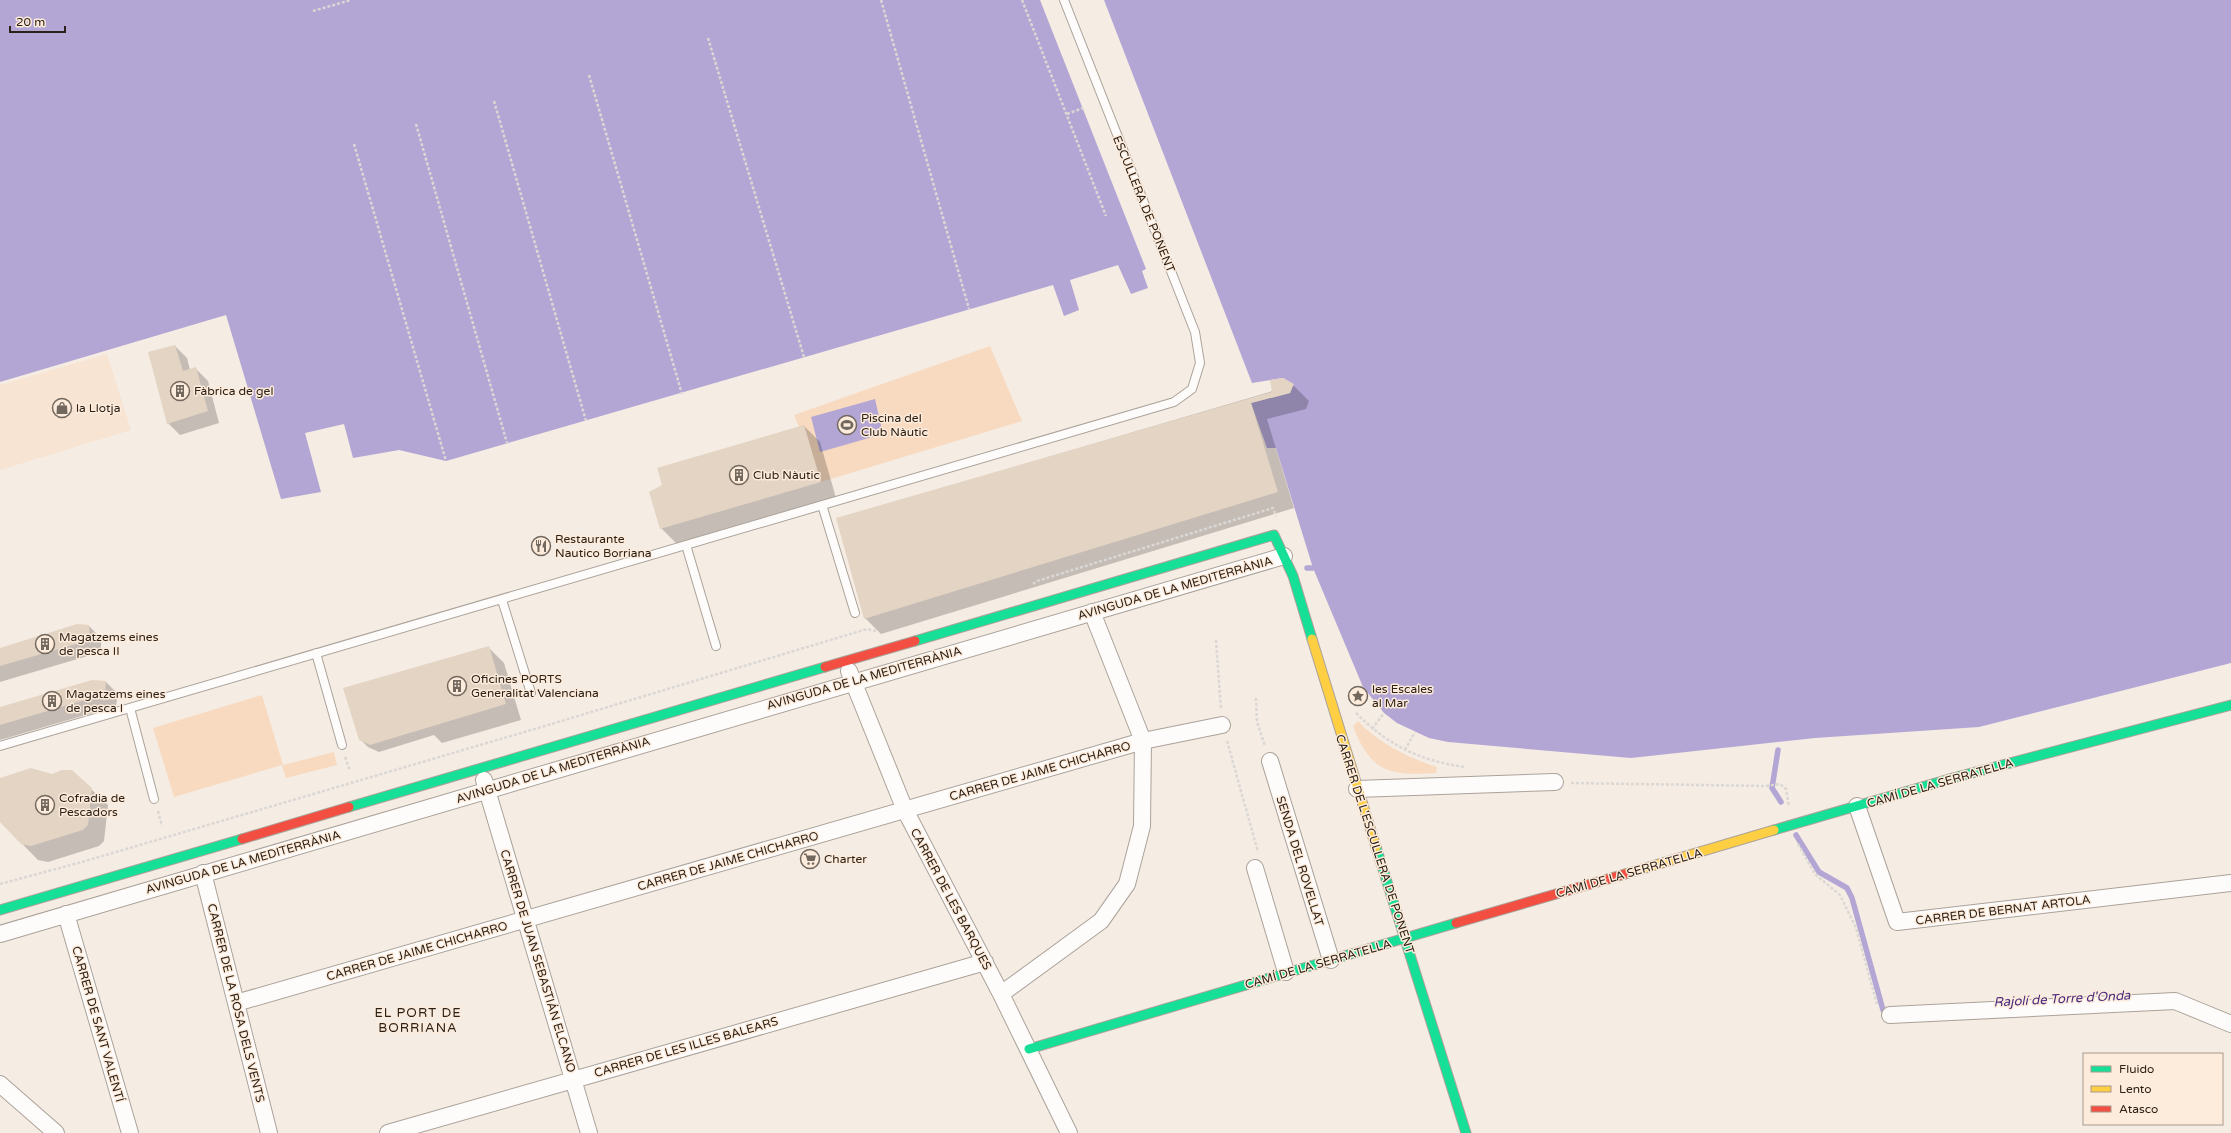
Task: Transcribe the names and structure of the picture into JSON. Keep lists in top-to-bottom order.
{
  "streets": {
    "street": [
      "AVINGUDA DE LA MEDITERRÀNIA",
      "CARRER DE JAIME CHICHARRO",
      "CAMÍ DE LA SERRATELLA",
      "CARRER DE L'ESCULLERA DE PONENT",
      "SENDA DEL ROVELLAT",
      "CARRER DE LES BARQUES",
      "CARRER DE BERNAT ARTOLA",
      "CARRER DE JUAN SEBASTIÁN ELCANO",
      "CARRER DE LA ROSA DELS VENTS",
      "CARRER DE SANT VALENTÍ",
      "CARRER DE LES ILLES BALEARS"
    ],
    "lane": ["ESCULLERA DE PONENT"]
  },
  "crossings": [
    ["AVINGUDA DE LA MEDITERRÀNIA", "CARRER DE L'ESCULLERA DE PONENT"],
    ["AVINGUDA DE LA MEDITERRÀNIA", "CARRER DE LES BARQUES"],
    ["AVINGUDA DE LA MEDITERRÀNIA", "CARRER DE JUAN SEBASTIÁN ELCANO"],
    ["AVINGUDA DE LA MEDITERRÀNIA", "CARRER DE LA ROSA DELS VENTS"],
    ["AVINGUDA DE LA MEDITERRÀNIA", "CARRER DE SANT VALENTÍ"],
    ["CARRER DE JAIME CHICHARRO", "CARRER DE LES BARQUES"],
    ["CARRER DE JAIME CHICHARRO", "CARRER DE JUAN SEBASTIÁN ELCANO"],
    ["CARRER DE JAIME CHICHARRO", "CARRER DE LA ROSA DELS VENTS"],
    ["CAMÍ DE LA SERRATELLA", "CARRER DE L'ESCULLERA DE PONENT"],
    ["CAMÍ DE LA SERRATELLA", "SENDA DEL ROVELLAT"],
    ["CAMÍ DE LA SERRATELLA", "CARRER DE LES BARQUES"],
    ["CAMÍ DE LA SERRATELLA", "CARRER DE BERNAT ARTOLA"],
    ["CARRER DE LES BARQUES", "CARRER DE LES ILLES BALEARS"],
    ["CARRER DE JUAN SEBASTIÁN ELCANO", "CARRER DE LES ILLES BALEARS"]
  ],
  "districts": ["EL PORT DE BORRIANA"],
  "water": ["Rajolí de Torre d'Onda"],
  "places": {
    "building": [
      "Fàbrica de gel",
      "Club Nàutic",
      "Magatzems eines de pesca II",
      "Oficines PORTS Generalitat Valenciana",
      "Magatzems eines de pesca I",
      "Cofradia de Pescadors"
    ],
    "shop": ["la Llotja"],
    "sports": ["Piscina del Club Nàutic"],
    "restaurant": ["Restaurante Nautico Borriana"],
    "place": ["les Escales al Mar"],
    "supermarket": ["Charter"]
  },
  "legend": ["Fluido", "Lento", "Atasco"],
  "scale_bar": "20 m"
}
